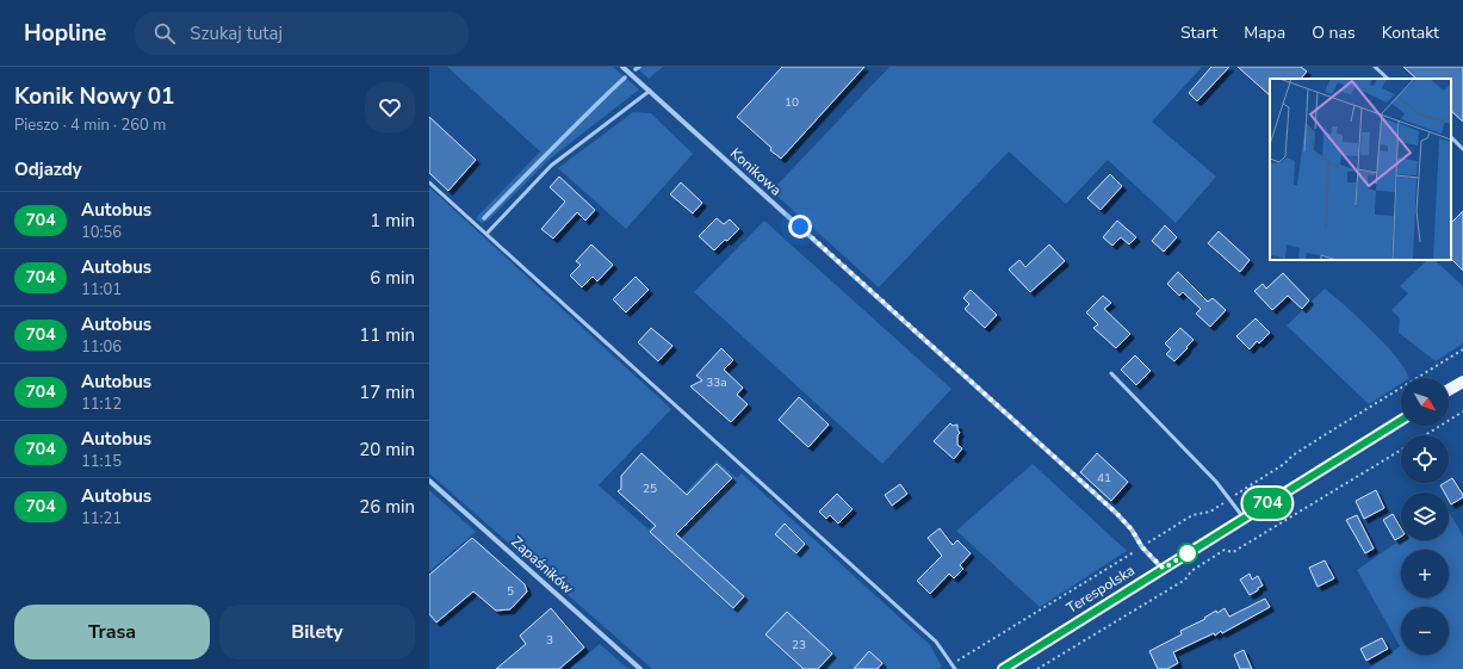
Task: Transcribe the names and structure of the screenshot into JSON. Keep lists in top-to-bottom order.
{
  "streets": {
    "main road": ["Terespolska"],
    "street": ["Konikowa", "Zapaśników"]
  },
  "crossings": [
    ["Konikowa", "Terespolska"]
  ],
  "lines": ["bus line 704"],
  "house_numbers": [
    "10",
    "33a",
    "41",
    "25",
    "5",
    "3",
    "23"
  ],
  "north": "bottom right",
  "page": {
    "header": "Hopline",
    "search": "Szukaj tutaj",
    "nav": [
      "Start",
      "Mapa",
      "O nas",
      "Kontakt"
    ],
    "heading": [
      ["Konik Nowy 01", "Pieszo · 4 min · 260 m"],
      "Odjazdy"
    ],
    "on_map": "704",
    "list": [
      {
        "mark": "704",
        "name": "Autobus",
        "note": "10:56",
        "value": "1 min"
      },
      {
        "mark": "704",
        "name": "Autobus",
        "note": "11:01",
        "value": "6 min"
      },
      {
        "mark": "704",
        "name": "Autobus",
        "note": "11:06",
        "value": "11 min"
      },
      {
        "mark": "704",
        "name": "Autobus",
        "note": "11:12",
        "value": "17 min"
      },
      {
        "mark": "704",
        "name": "Autobus",
        "note": "11:15",
        "value": "20 min"
      },
      {
        "mark": "704",
        "name": "Autobus",
        "note": "11:21",
        "value": "26 min"
      }
    ],
    "map_buttons": ["+", "−"],
    "buttons": ["Trasa", "Bilety"]
  }
}
